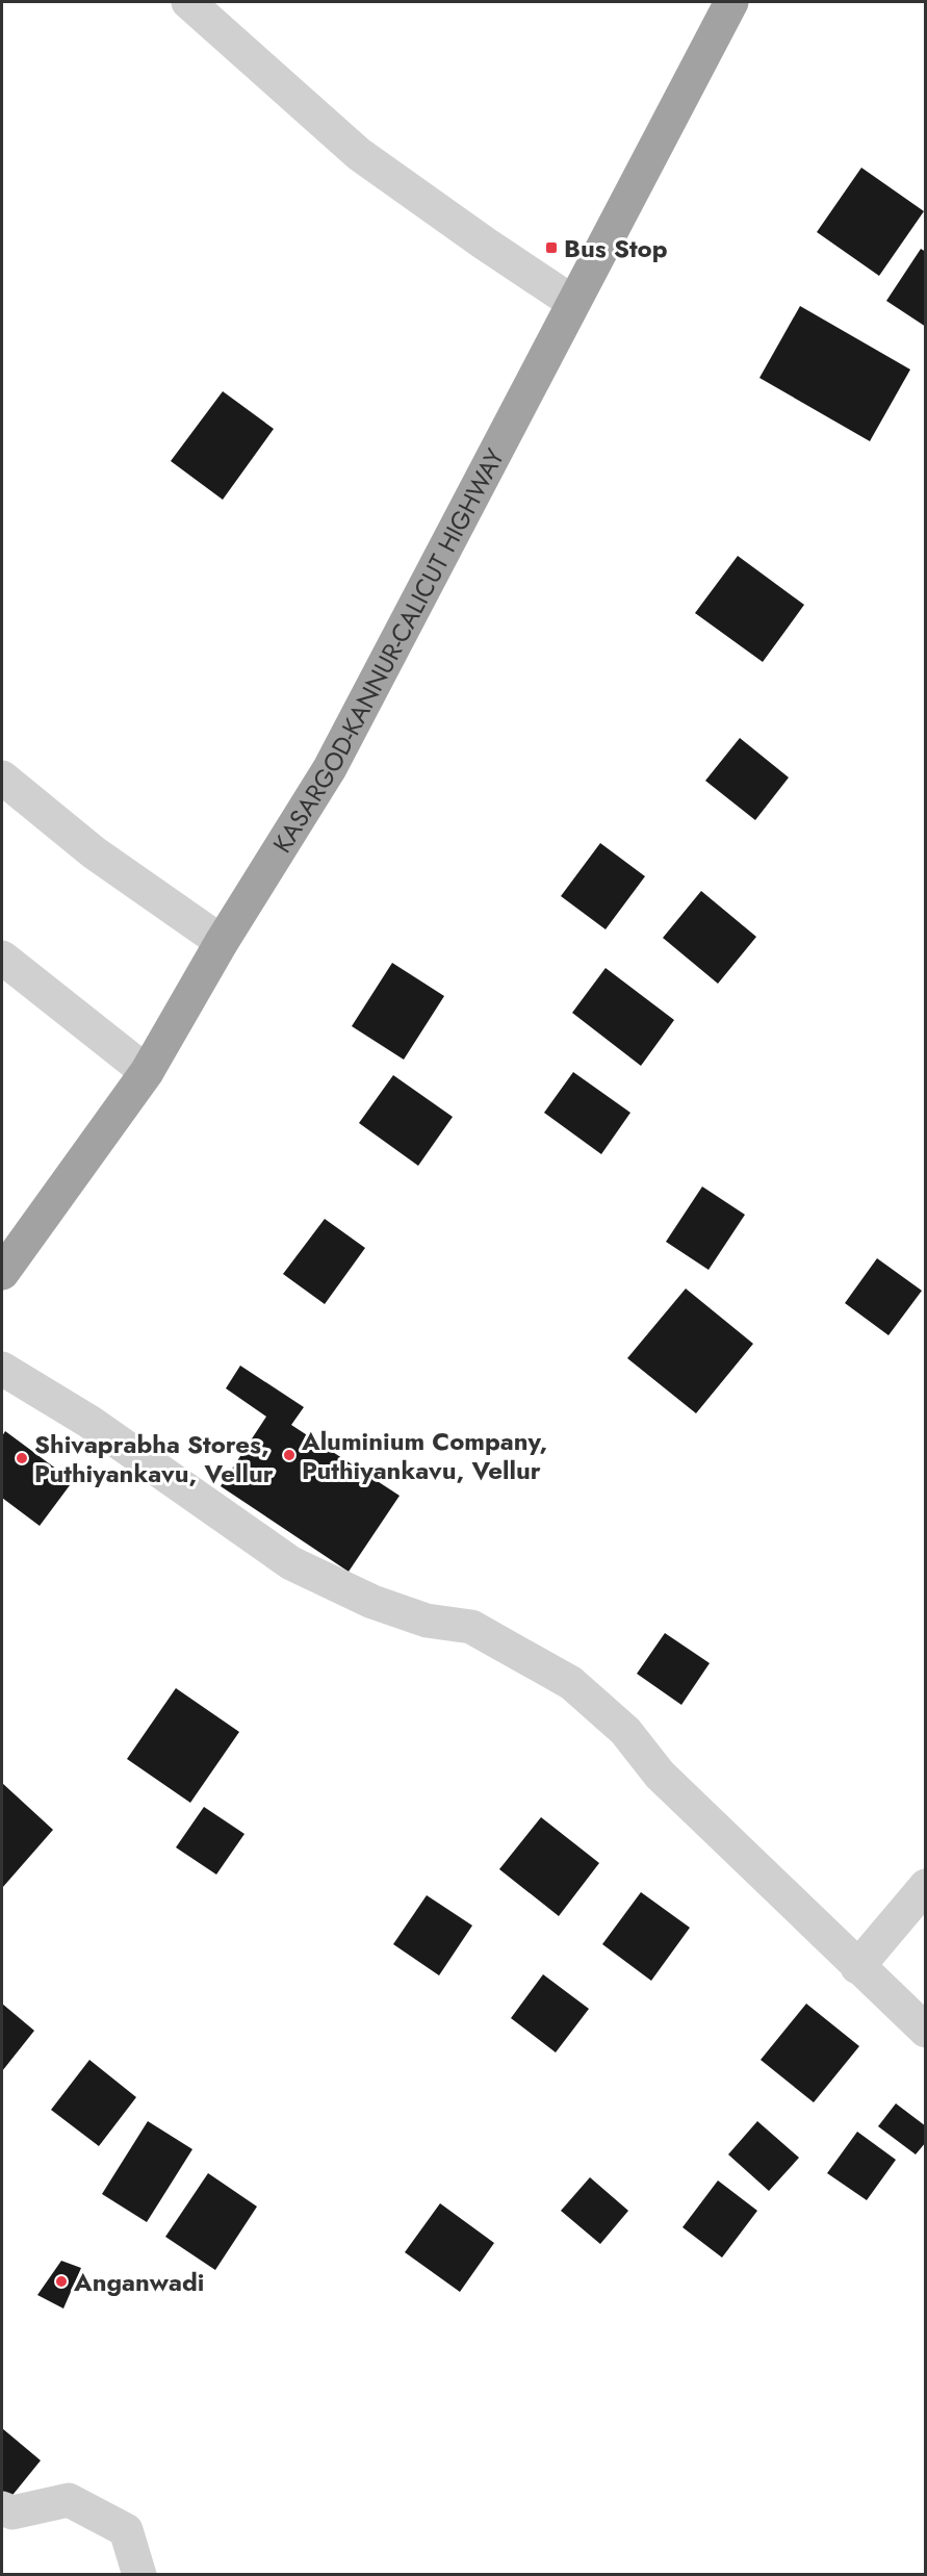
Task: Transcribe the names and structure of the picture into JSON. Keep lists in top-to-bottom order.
{
  "streets": {
    "highway": ["KASARGOD-KANNUR-CALICUT HIGHWAY"]
  },
  "places": {
    "transit": ["Bus Stop"],
    "other": ["Aluminium Company, Puthiyankavu, Vellur", "Shivaprabha Stores, Puthiyankavu, Vellur", "Anganwadi"]
  }
}
